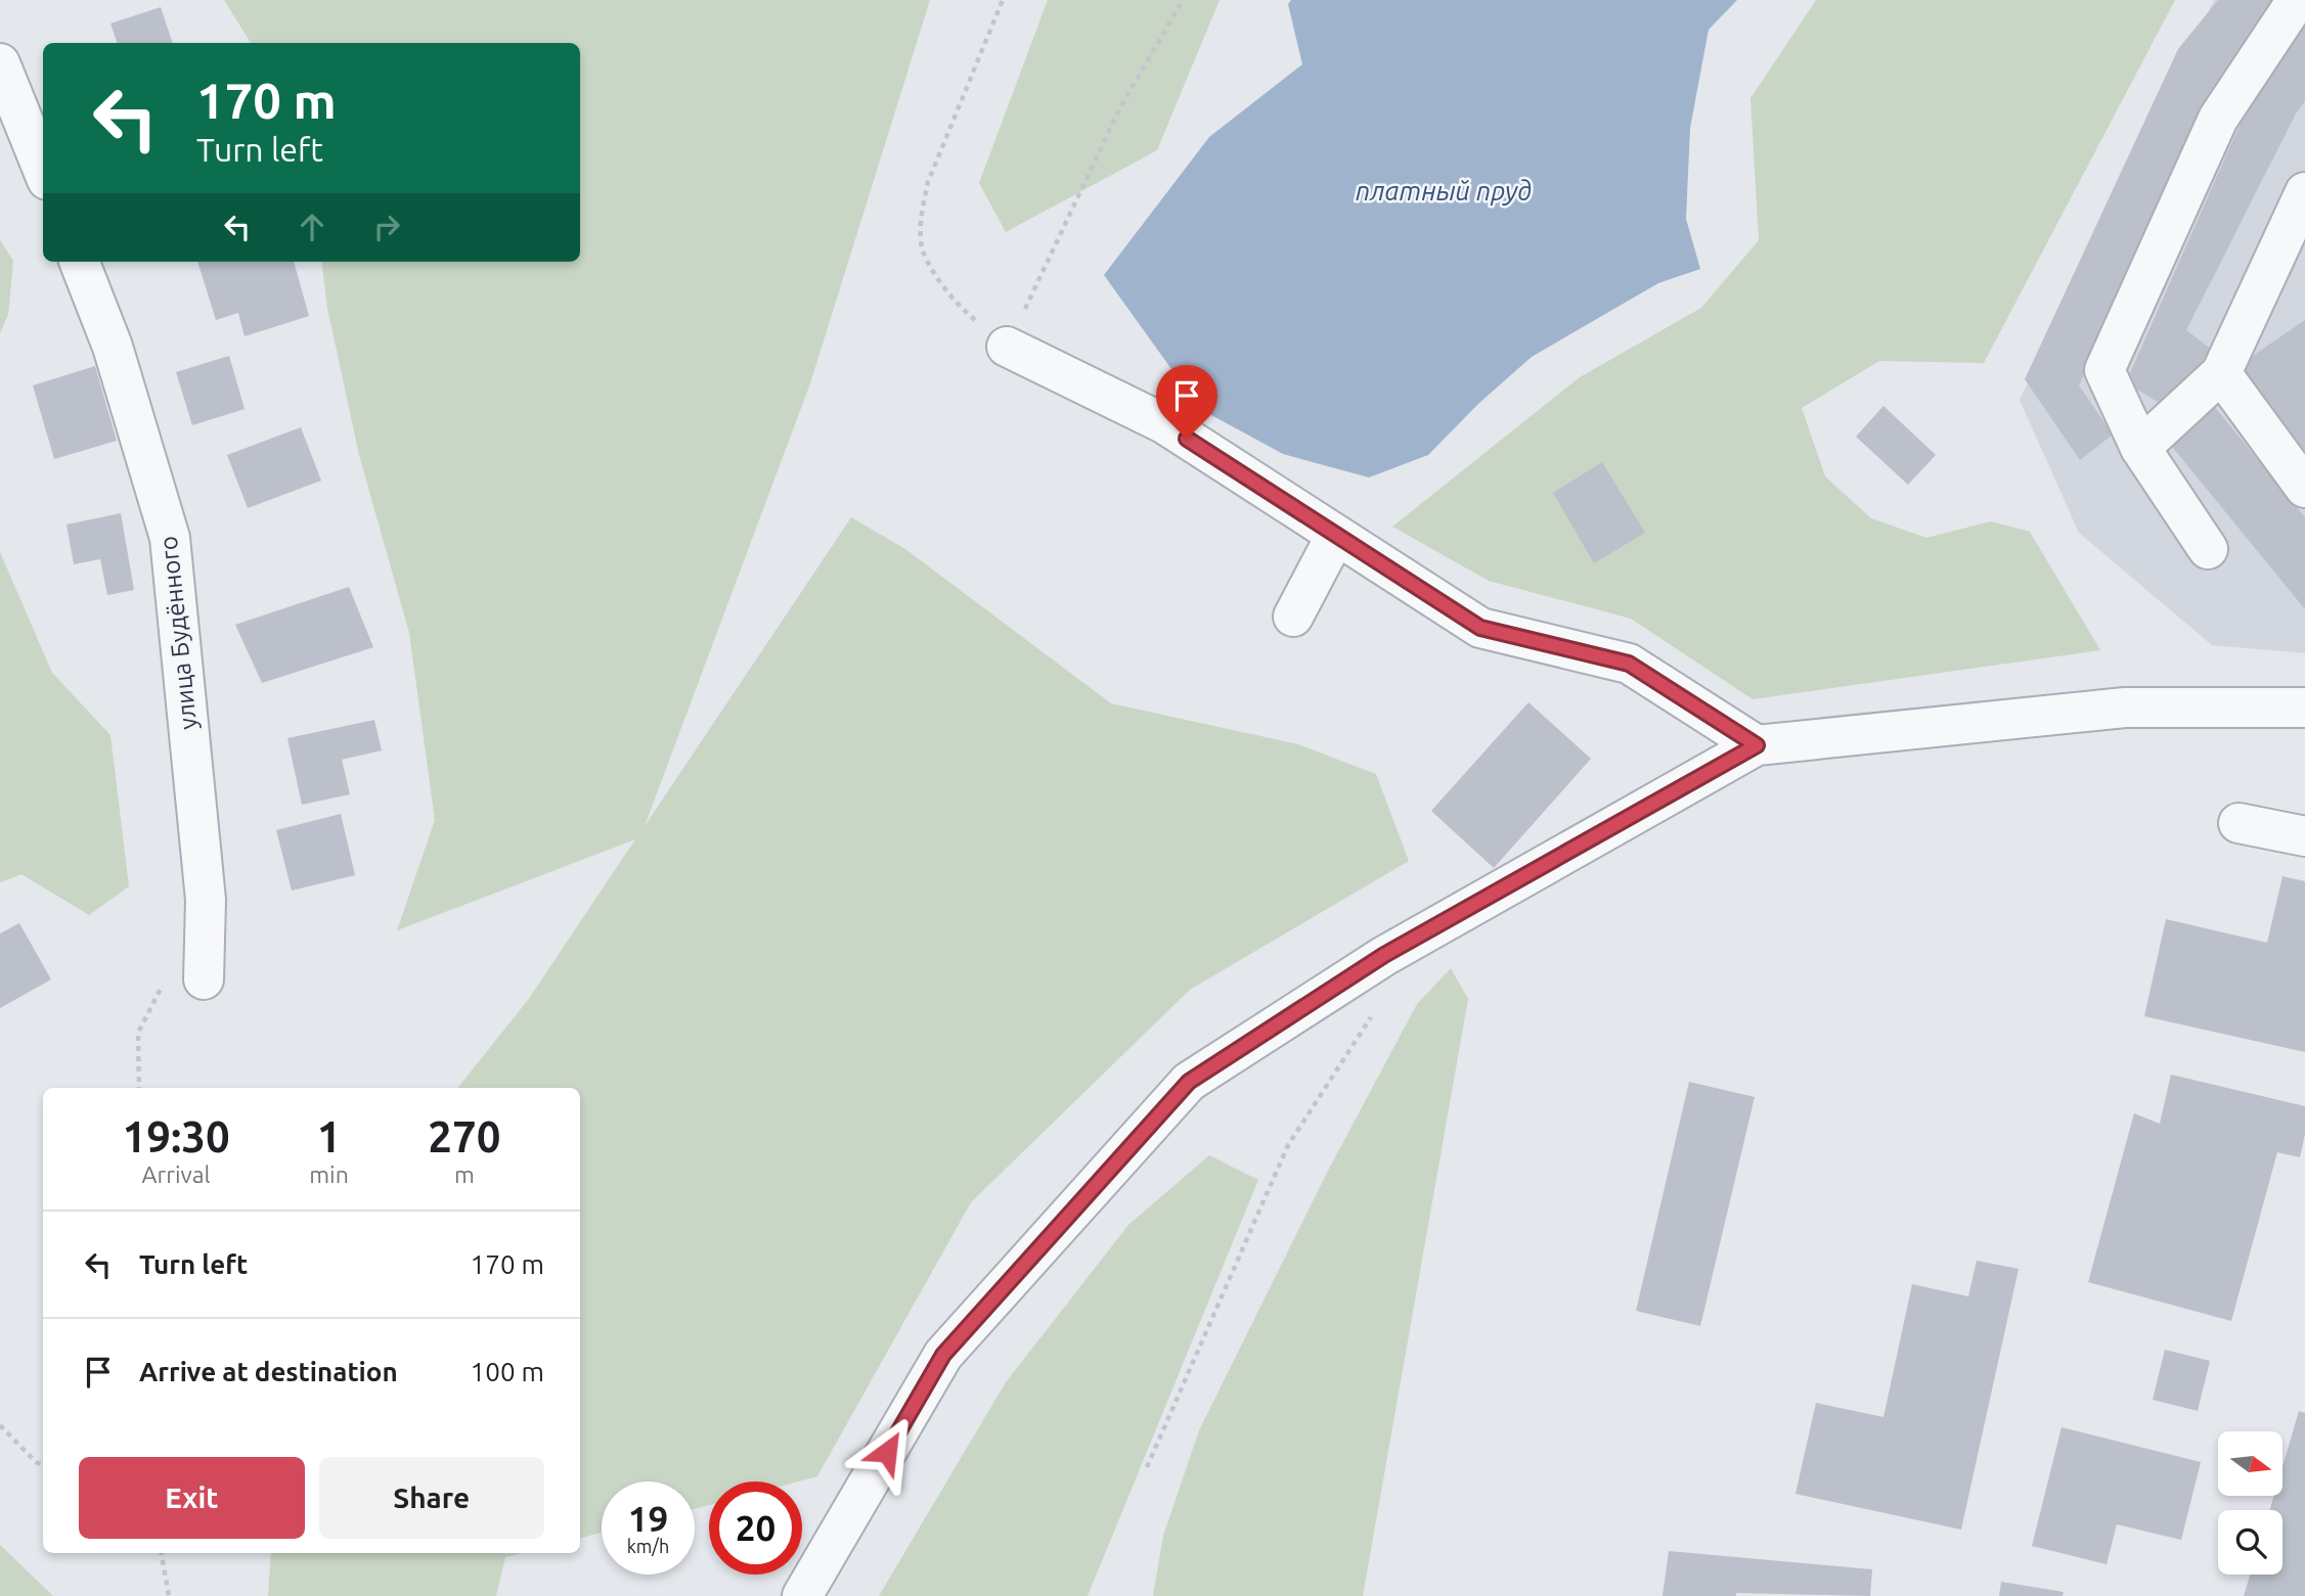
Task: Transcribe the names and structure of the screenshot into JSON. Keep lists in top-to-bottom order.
{
  "streets": {
    "street": ["улица Будённого"]
  },
  "water": ["платный пруд"],
  "north": "right",
  "page": {
    "turn": ["170 m", "Turn left"],
    "eta": [
      "19:30",
      "Arrival",
      "1",
      "min",
      "270",
      "m"
    ],
    "list": [
      {
        "name": "Turn left",
        "value": "170 m"
      },
      {
        "name": "Arrive at destination",
        "value": "100 m"
      }
    ],
    "buttons": ["Exit", "Share"],
    "speed": "19 km/h",
    "limit": "20"
  }
}
